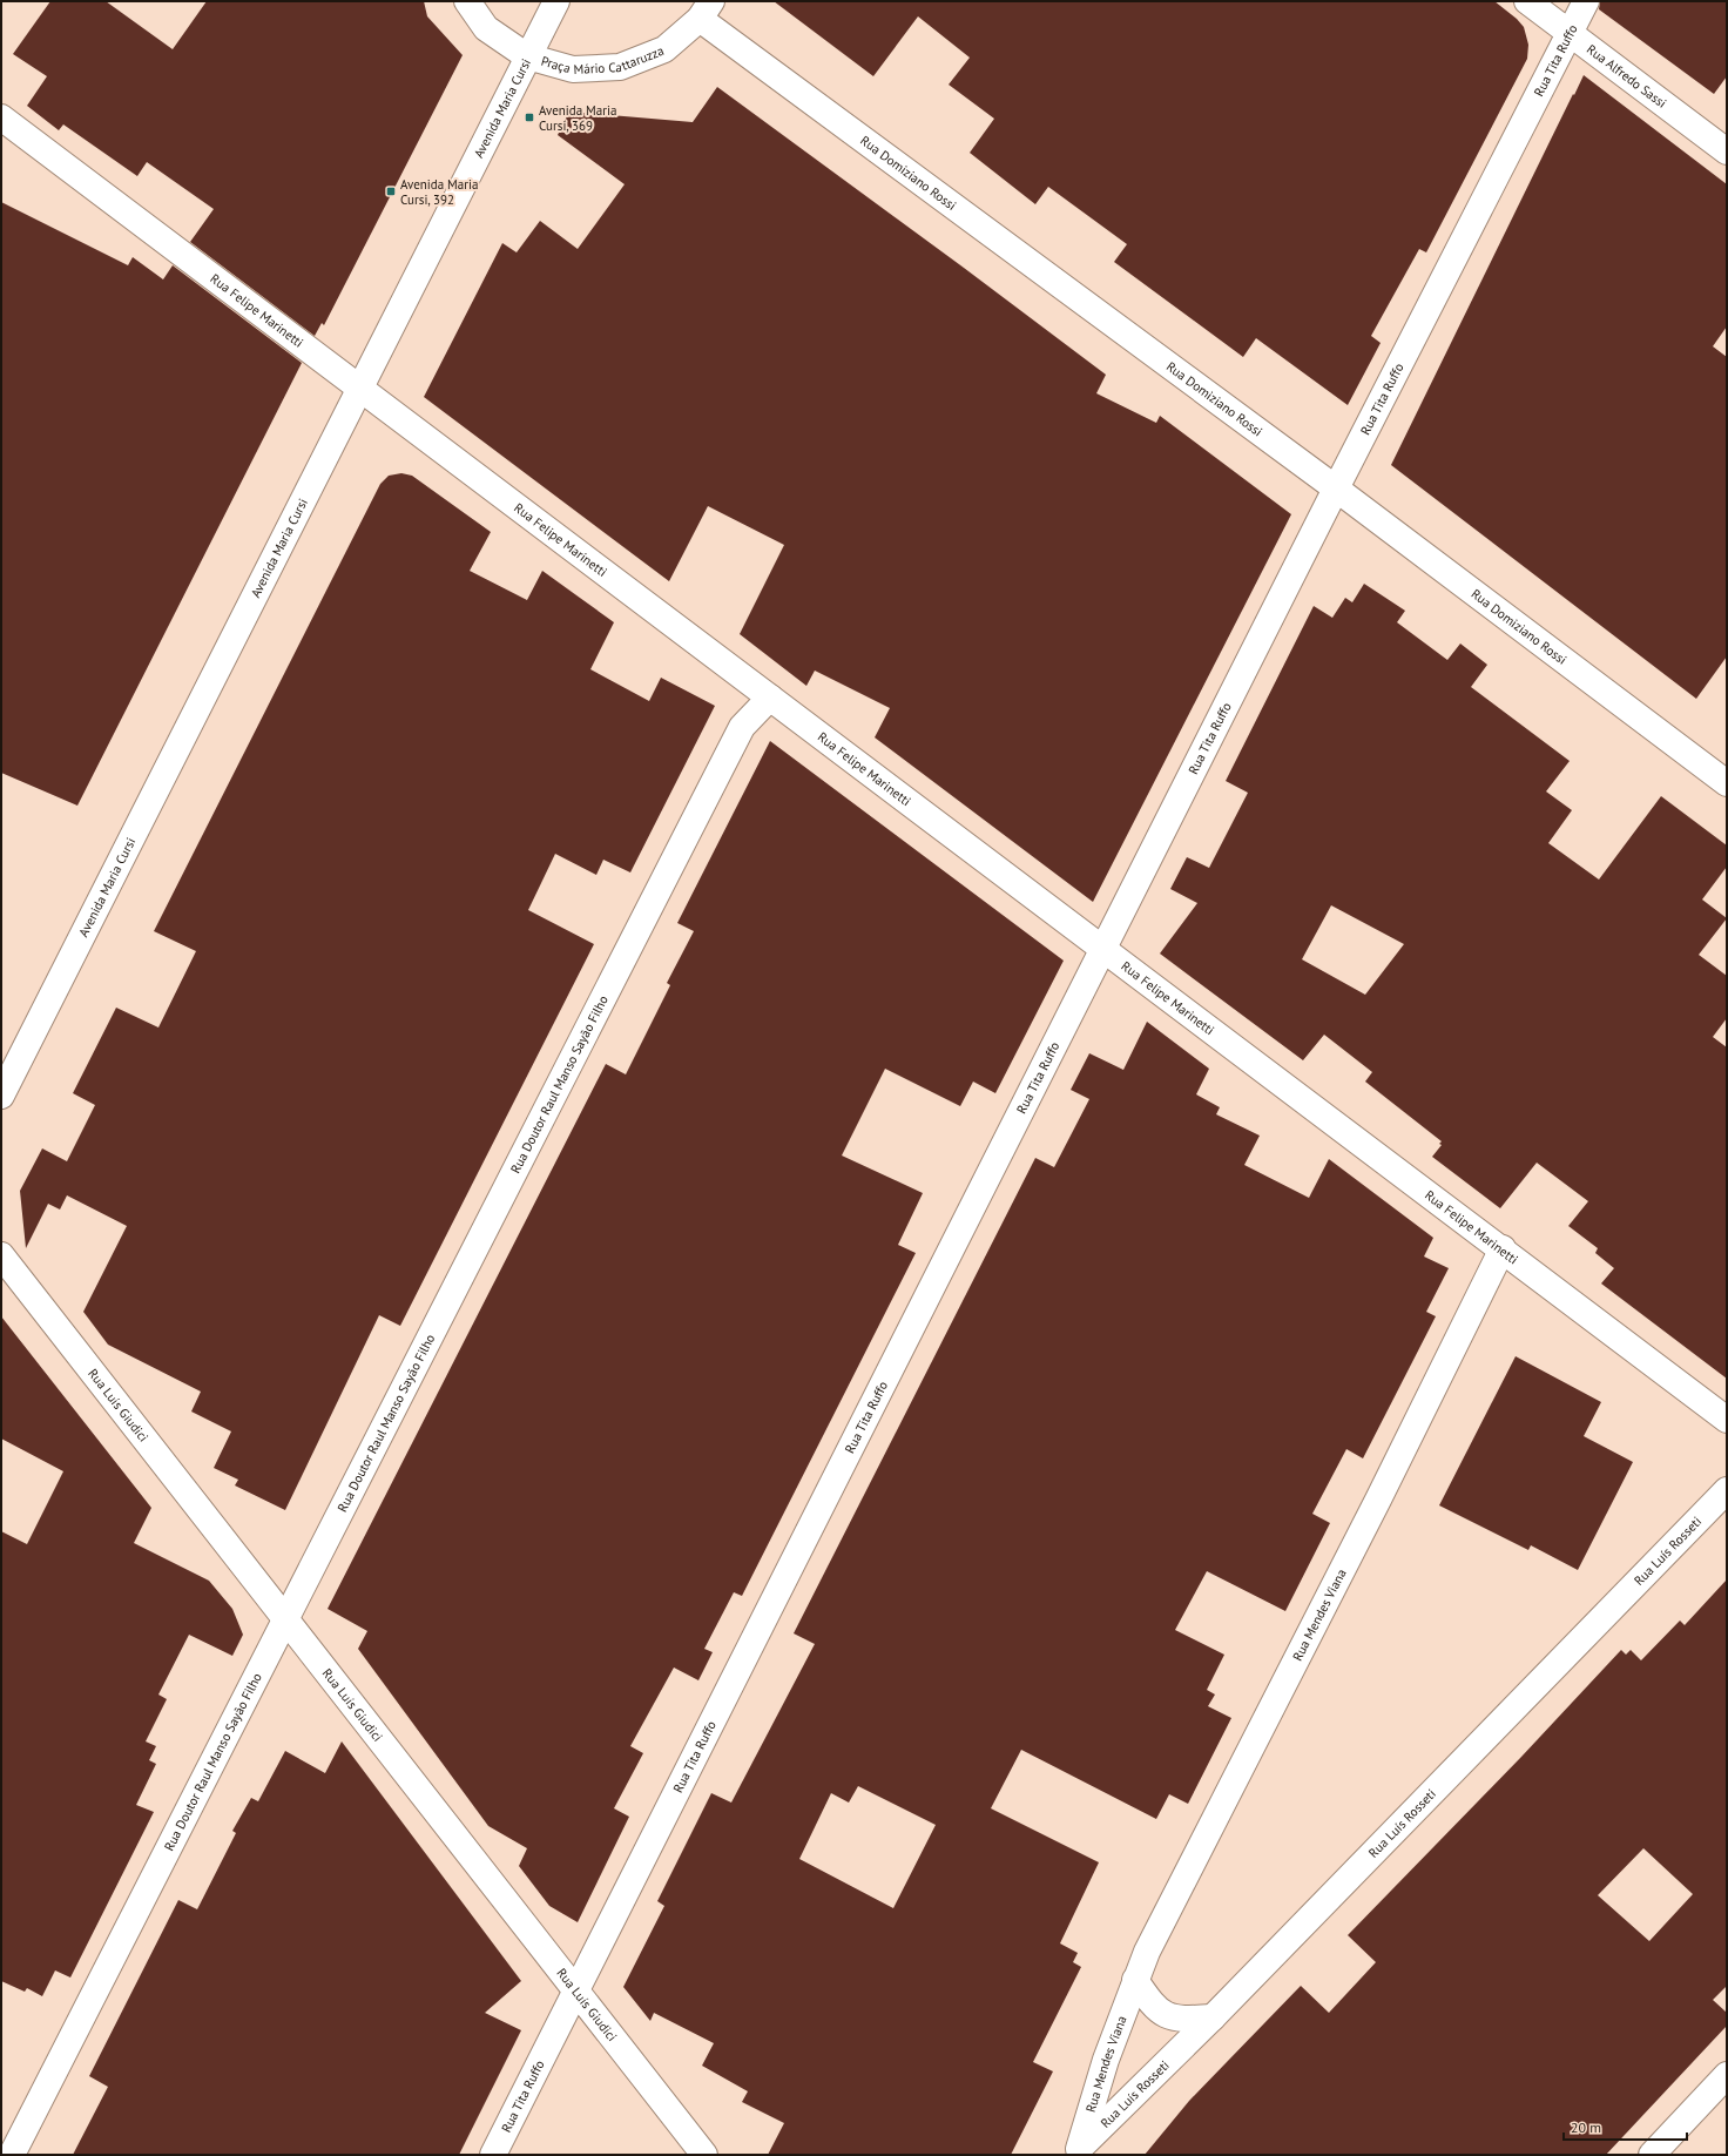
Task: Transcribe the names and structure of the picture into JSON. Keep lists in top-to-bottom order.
{
  "streets": {
    "street": [
      "Praça Mário Cattaruzza",
      "Rua Tita Ruffo",
      "Rua Alfredo Sassi",
      "Avenida Maria Cursi",
      "Rua Domiziano Rossi",
      "Rua Felipe Marinetti",
      "Rua Doutor Raul Manso Sayão Filho",
      "Rua Luís Giudici",
      "Rua Luís Rosseti",
      "Rua Mendes Viana"
    ]
  },
  "crossings": [
    ["Praça Mário Cattaruzza", "Avenida Maria Cursi"],
    ["Praça Mário Cattaruzza", "Rua Domiziano Rossi"],
    ["Rua Tita Ruffo", "Rua Alfredo Sassi"],
    ["Rua Tita Ruffo", "Rua Domiziano Rossi"],
    ["Rua Tita Ruffo", "Rua Felipe Marinetti"],
    ["Rua Tita Ruffo", "Rua Luís Giudici"],
    ["Avenida Maria Cursi", "Rua Felipe Marinetti"],
    ["Rua Felipe Marinetti", "Rua Doutor Raul Manso Sayão Filho"],
    ["Rua Felipe Marinetti", "Rua Mendes Viana"],
    ["Rua Doutor Raul Manso Sayão Filho", "Rua Luís Giudici"],
    ["Rua Luís Rosseti", "Rua Mendes Viana"]
  ],
  "places": {
    "transit": ["Avenida Maria Cursi, 369", "Avenida Maria Cursi, 392"]
  },
  "scale_bar": "20 m"
}
